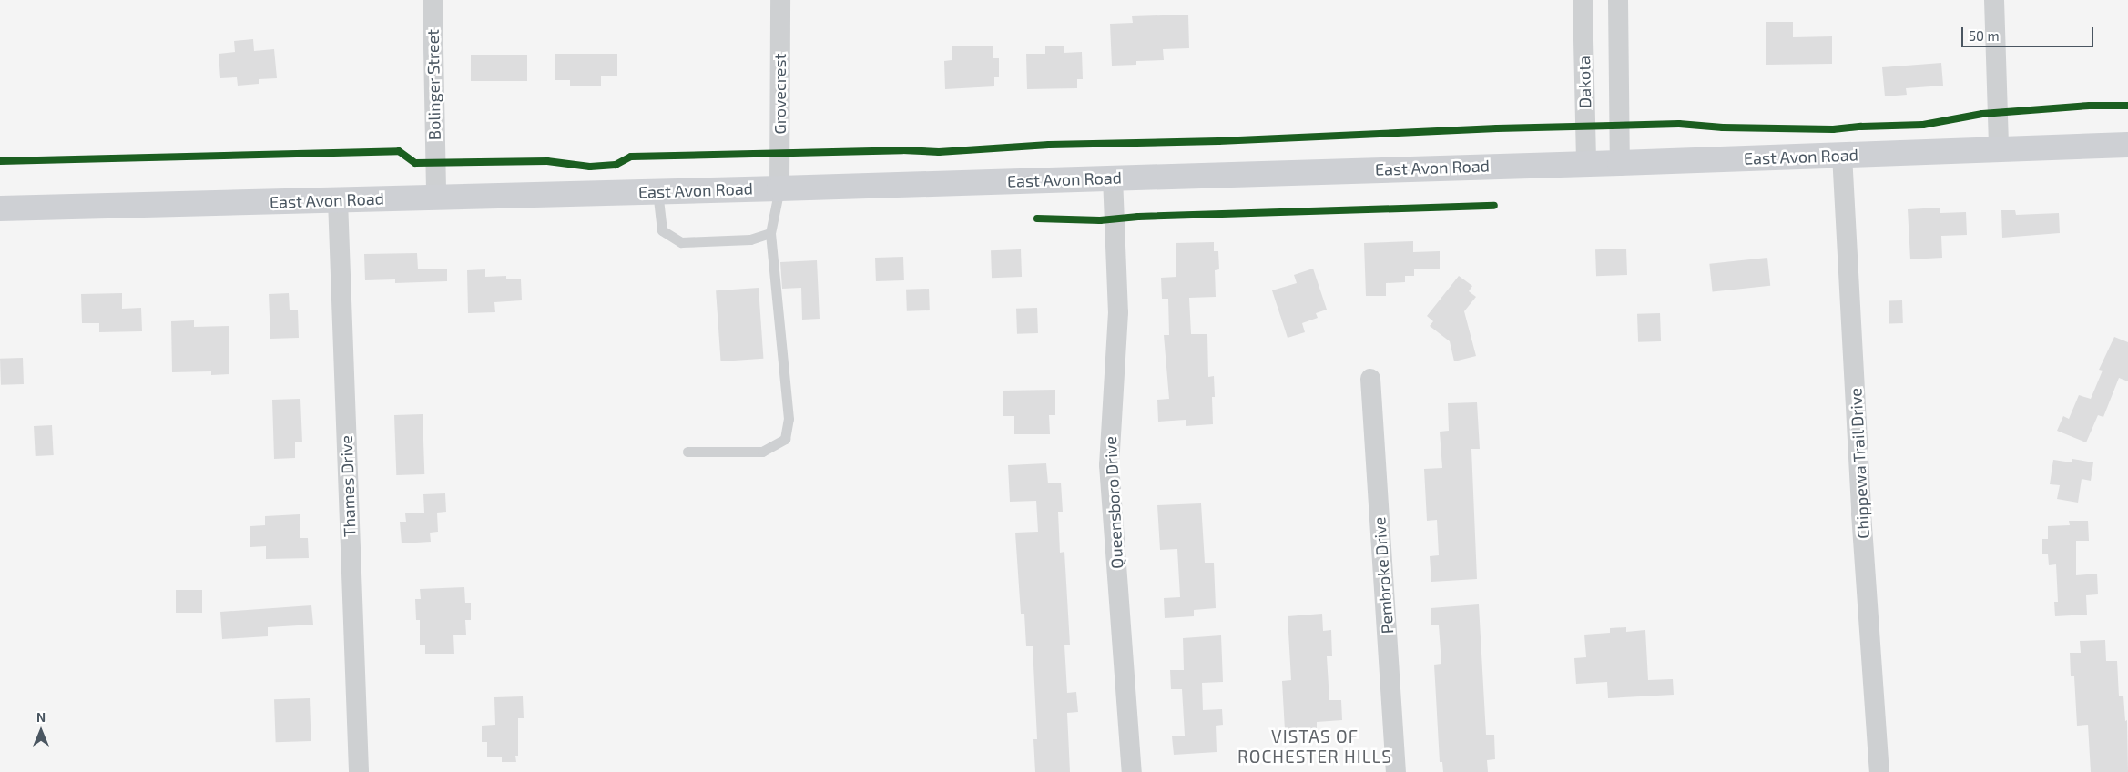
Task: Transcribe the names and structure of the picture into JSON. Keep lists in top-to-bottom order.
{
  "streets": {
    "main road": ["East Avon Road"],
    "street": [
      "Dakota",
      "Bolinger Street",
      "Grovecrest",
      "Chippewa Trail Drive",
      "Thames Drive",
      "Queensboro Drive",
      "Pembroke Drive"
    ]
  },
  "crossings": [
    ["Dakota", "East Avon Road"],
    ["Bolinger Street", "East Avon Road"],
    ["Grovecrest", "East Avon Road"],
    ["East Avon Road", "Chippewa Trail Drive"],
    ["East Avon Road", "Thames Drive"],
    ["East Avon Road", "Queensboro Drive"]
  ],
  "districts": ["VISTAS OF ROCHESTER HILLS"],
  "scale_bar": "50 m",
  "north": "top"
}
